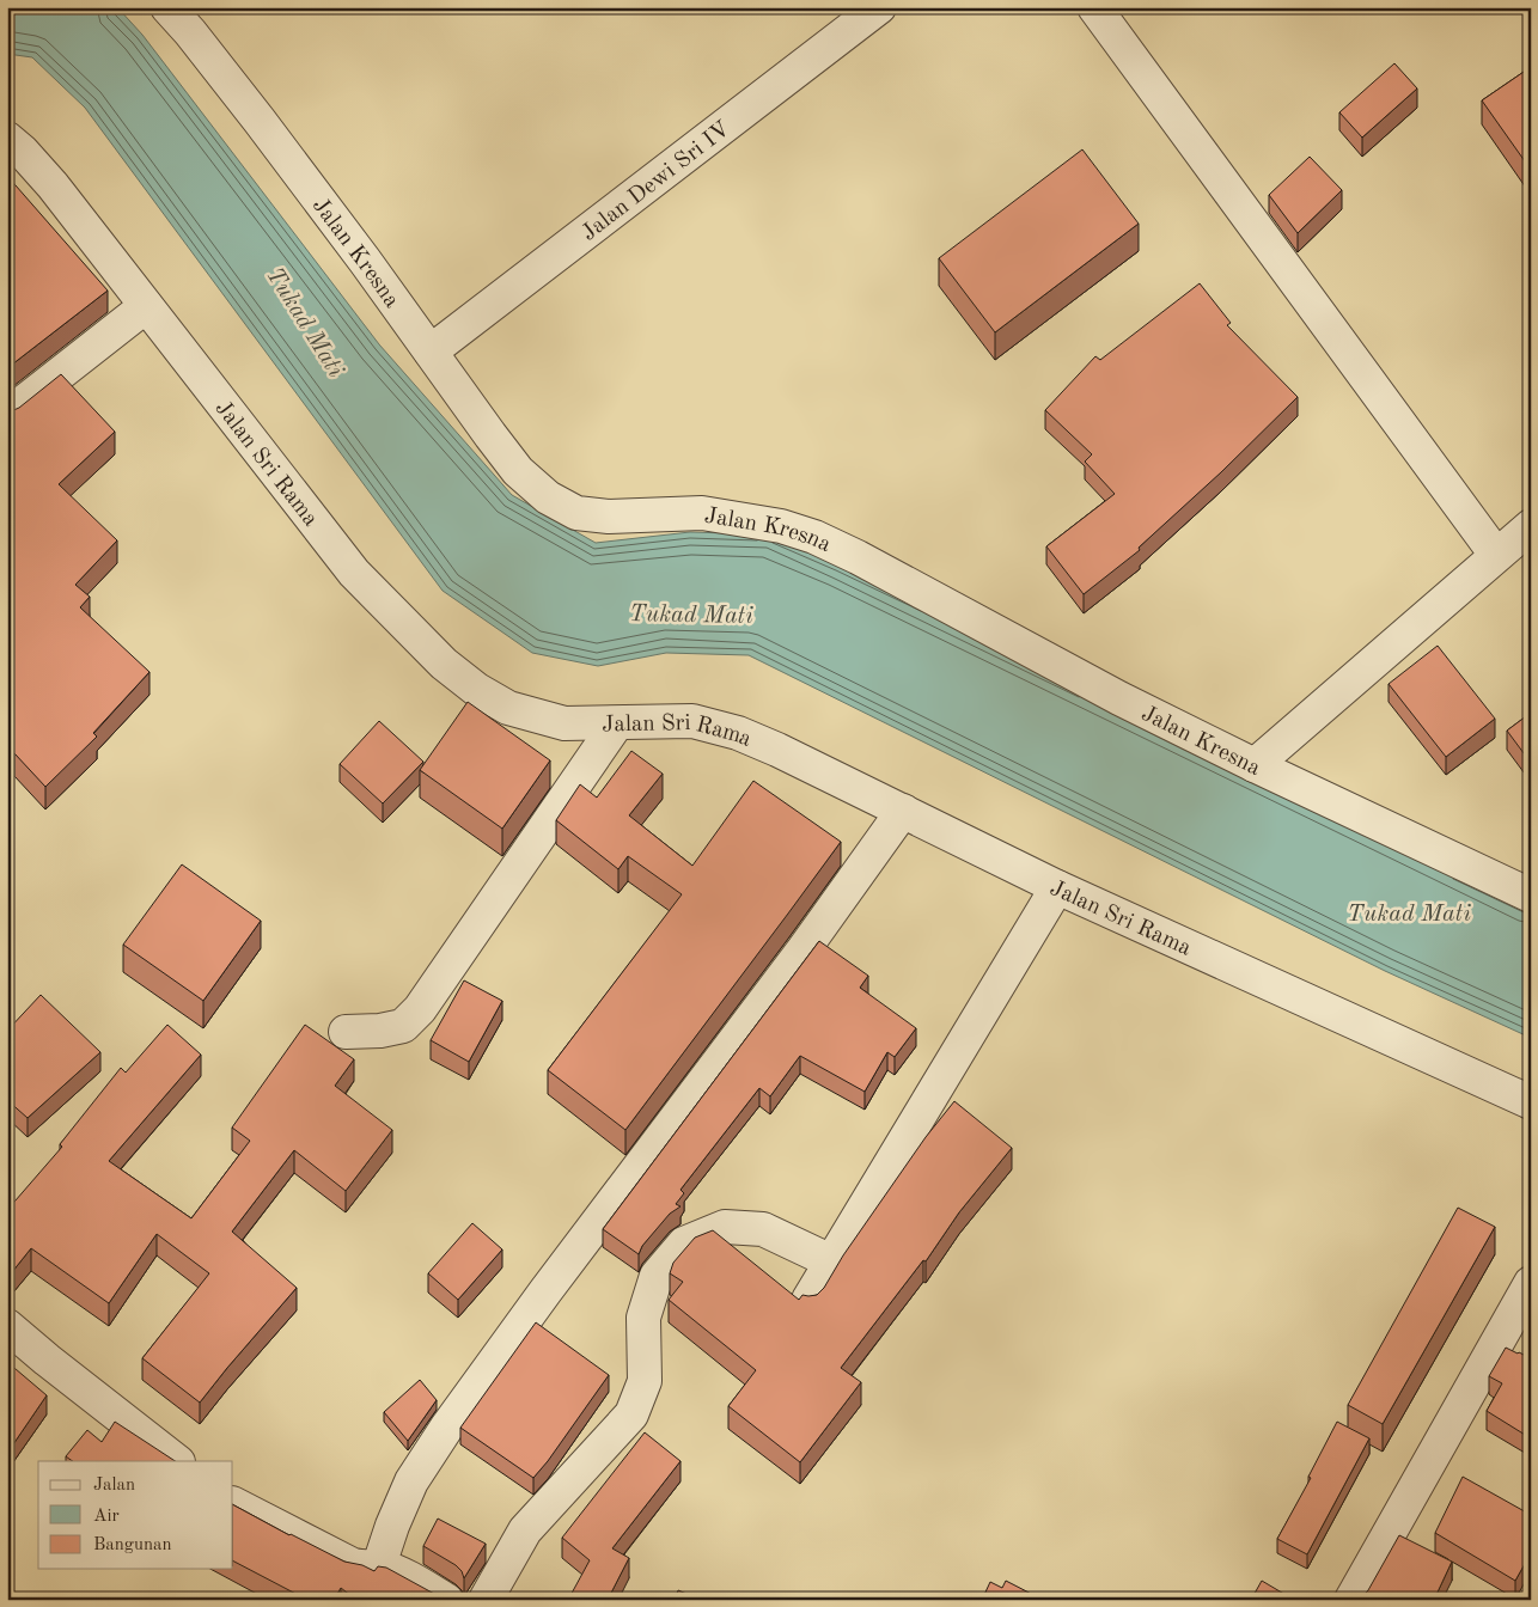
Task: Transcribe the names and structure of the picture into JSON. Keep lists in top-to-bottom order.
{
  "streets": {
    "street": ["Jalan Dewi Sri IV", "Jalan Kresna", "Jalan Sri Rama"]
  },
  "crossings": [
    ["Jalan Dewi Sri IV", "Jalan Kresna"]
  ],
  "water": ["Tukad Mati"],
  "legend": ["Jalan", "Air", "Bangunan"]
}
